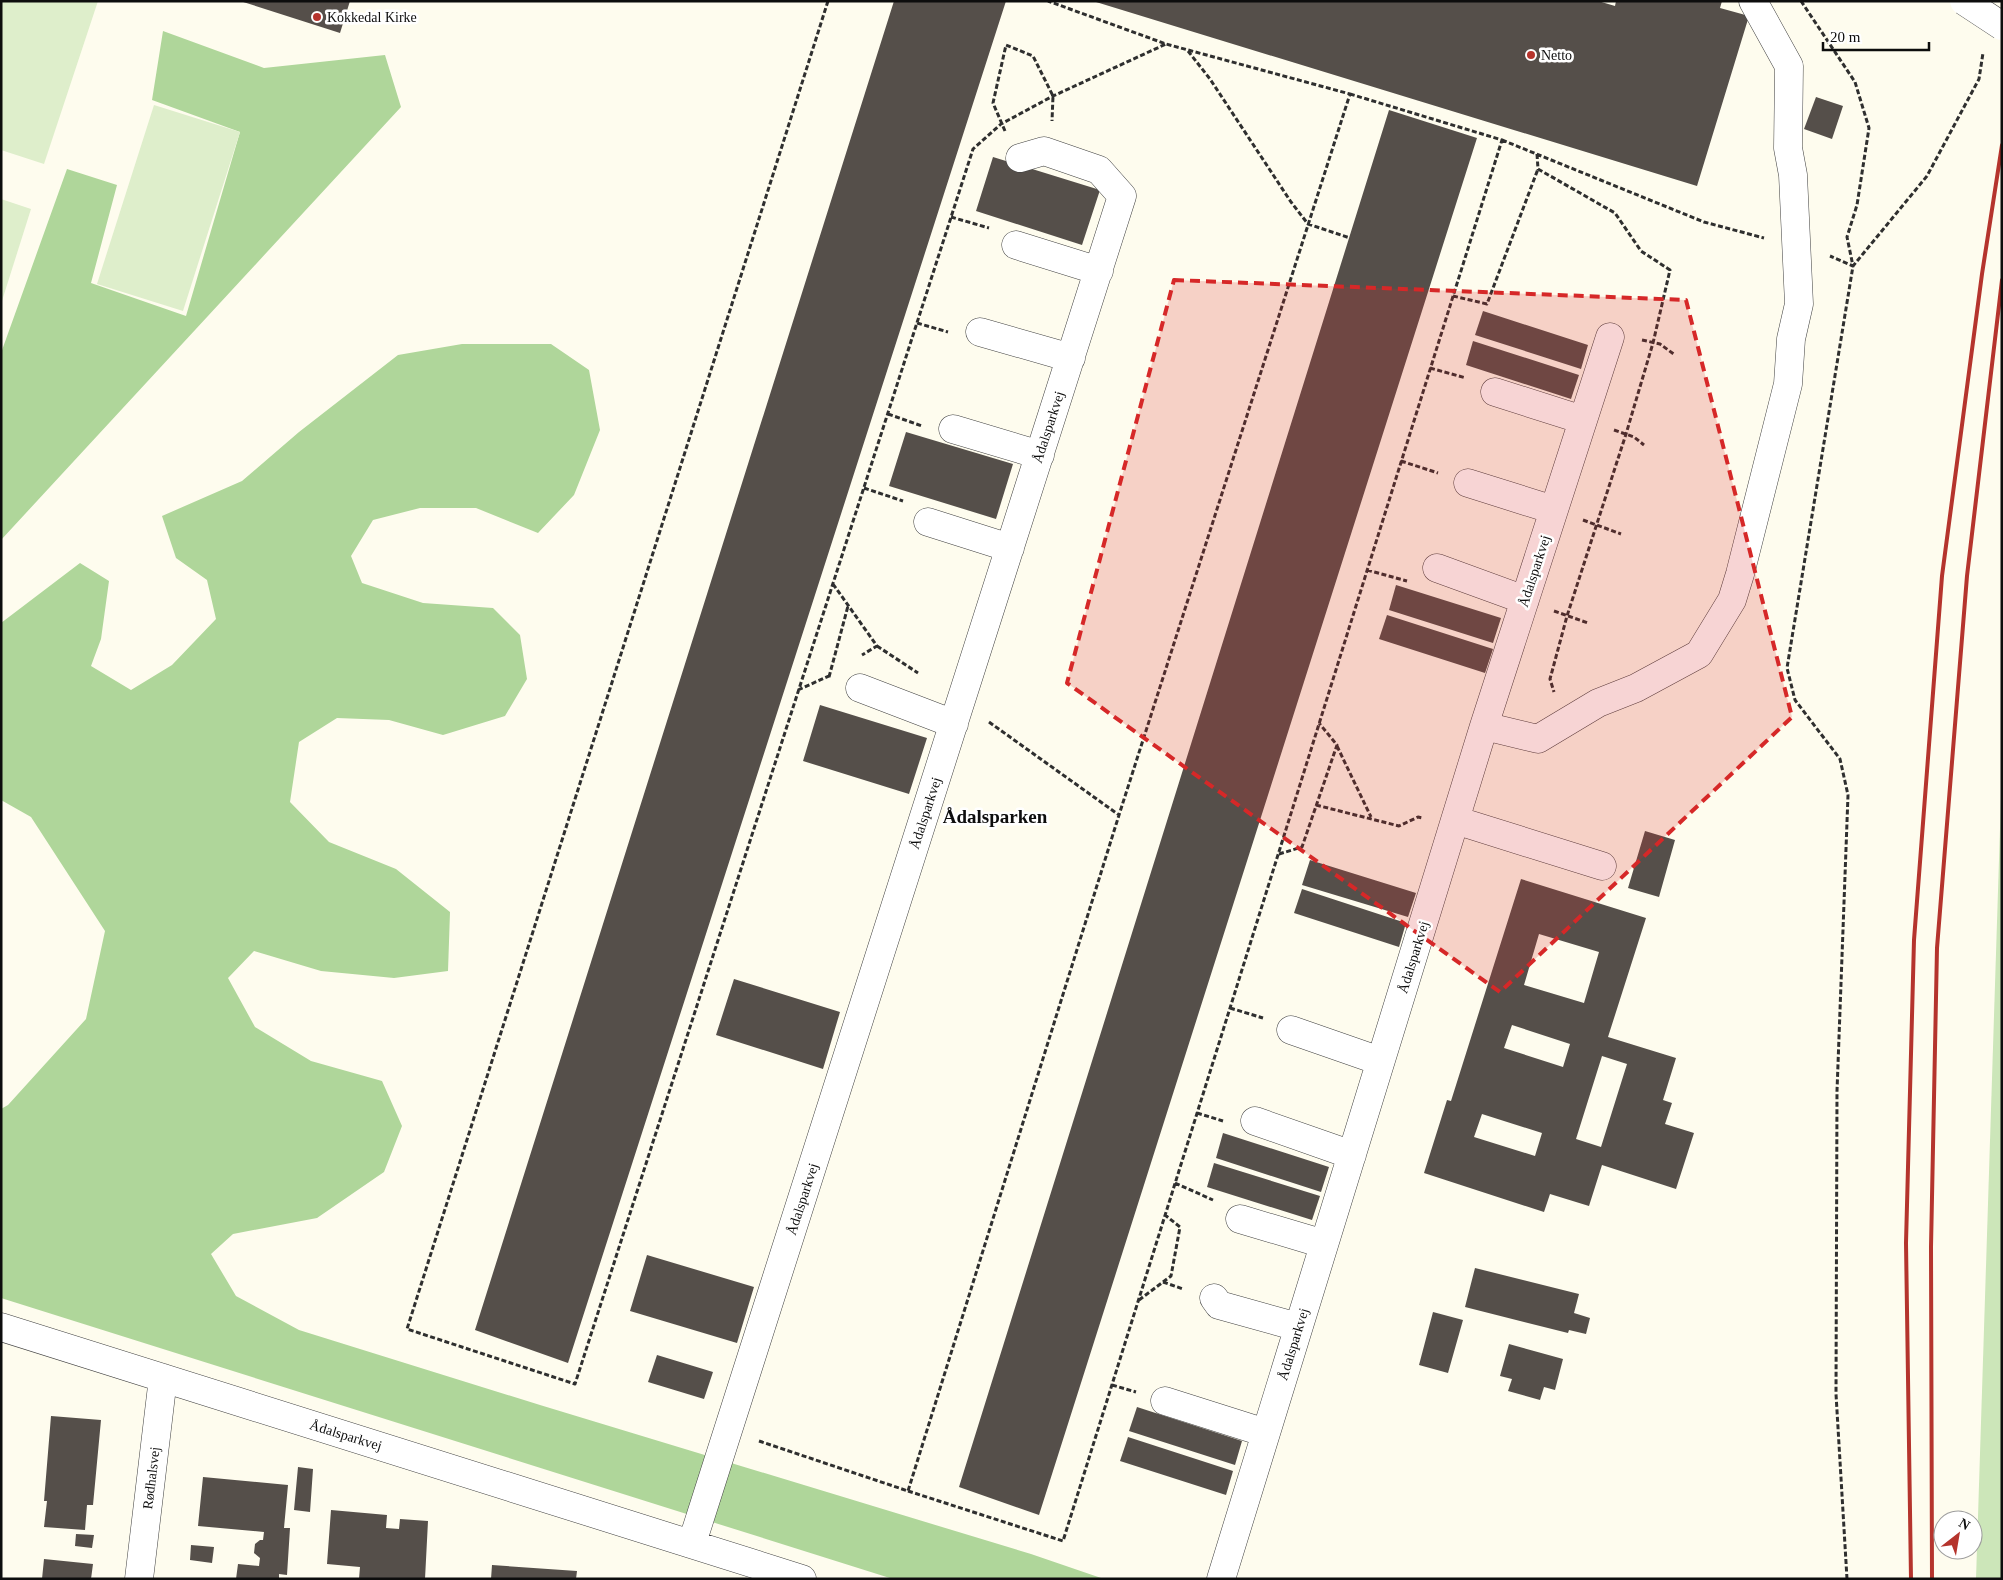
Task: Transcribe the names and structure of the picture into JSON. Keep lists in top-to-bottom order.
{
  "streets": {
    "street": ["Ådalsparkvej", "Rødhalsvej"]
  },
  "crossings": [
    ["Ådalsparkvej", "Rødhalsvej"]
  ],
  "districts": ["Ådalsparken"],
  "places": ["Kokkedal Kirke", "Netto"],
  "scale_bar": "20 m",
  "north": "top right"
}
